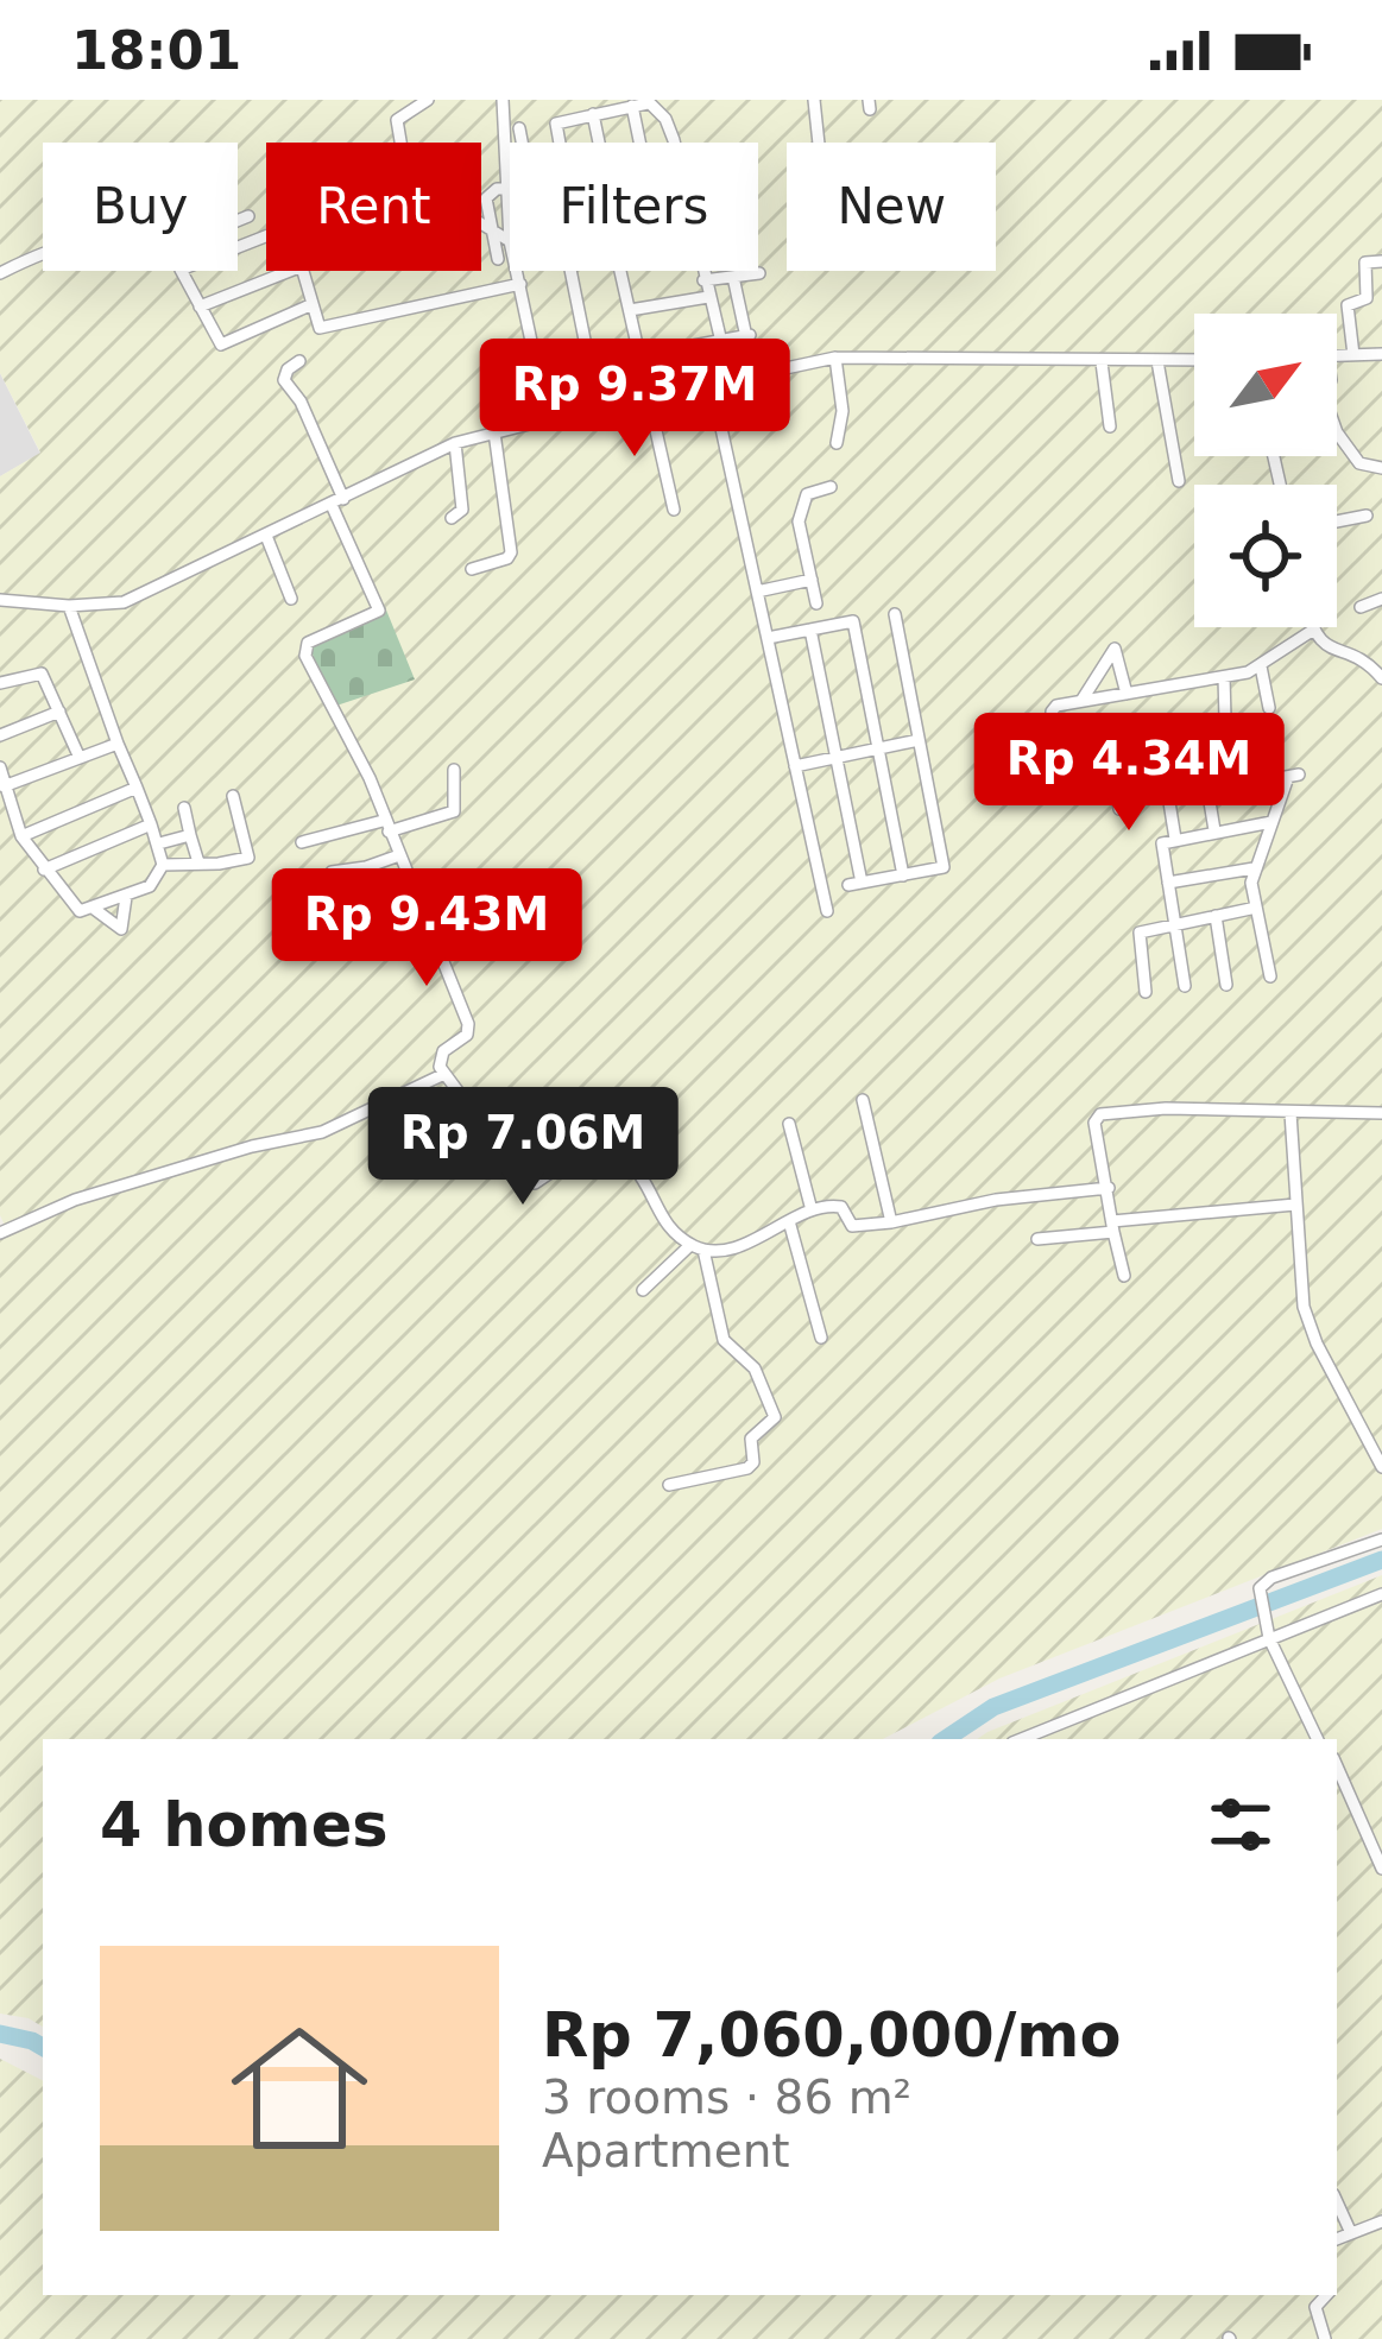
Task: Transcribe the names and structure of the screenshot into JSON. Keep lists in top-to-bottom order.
{
  "north": "top right",
  "page": {
    "status": "18:01",
    "chip": [
      "Buy",
      "Rent",
      "Filters",
      "New"
    ],
    "price": [
      "Rp 9.37M",
      "Rp 4.34M",
      "Rp 9.43M",
      "Rp 7.06M"
    ],
    "heading": "4 homes",
    "list": [
      {
        "name": "Rp 7,060,000/mo",
        "note": "3 rooms · 86 m² · Apartment"
      }
    ]
  }
}
